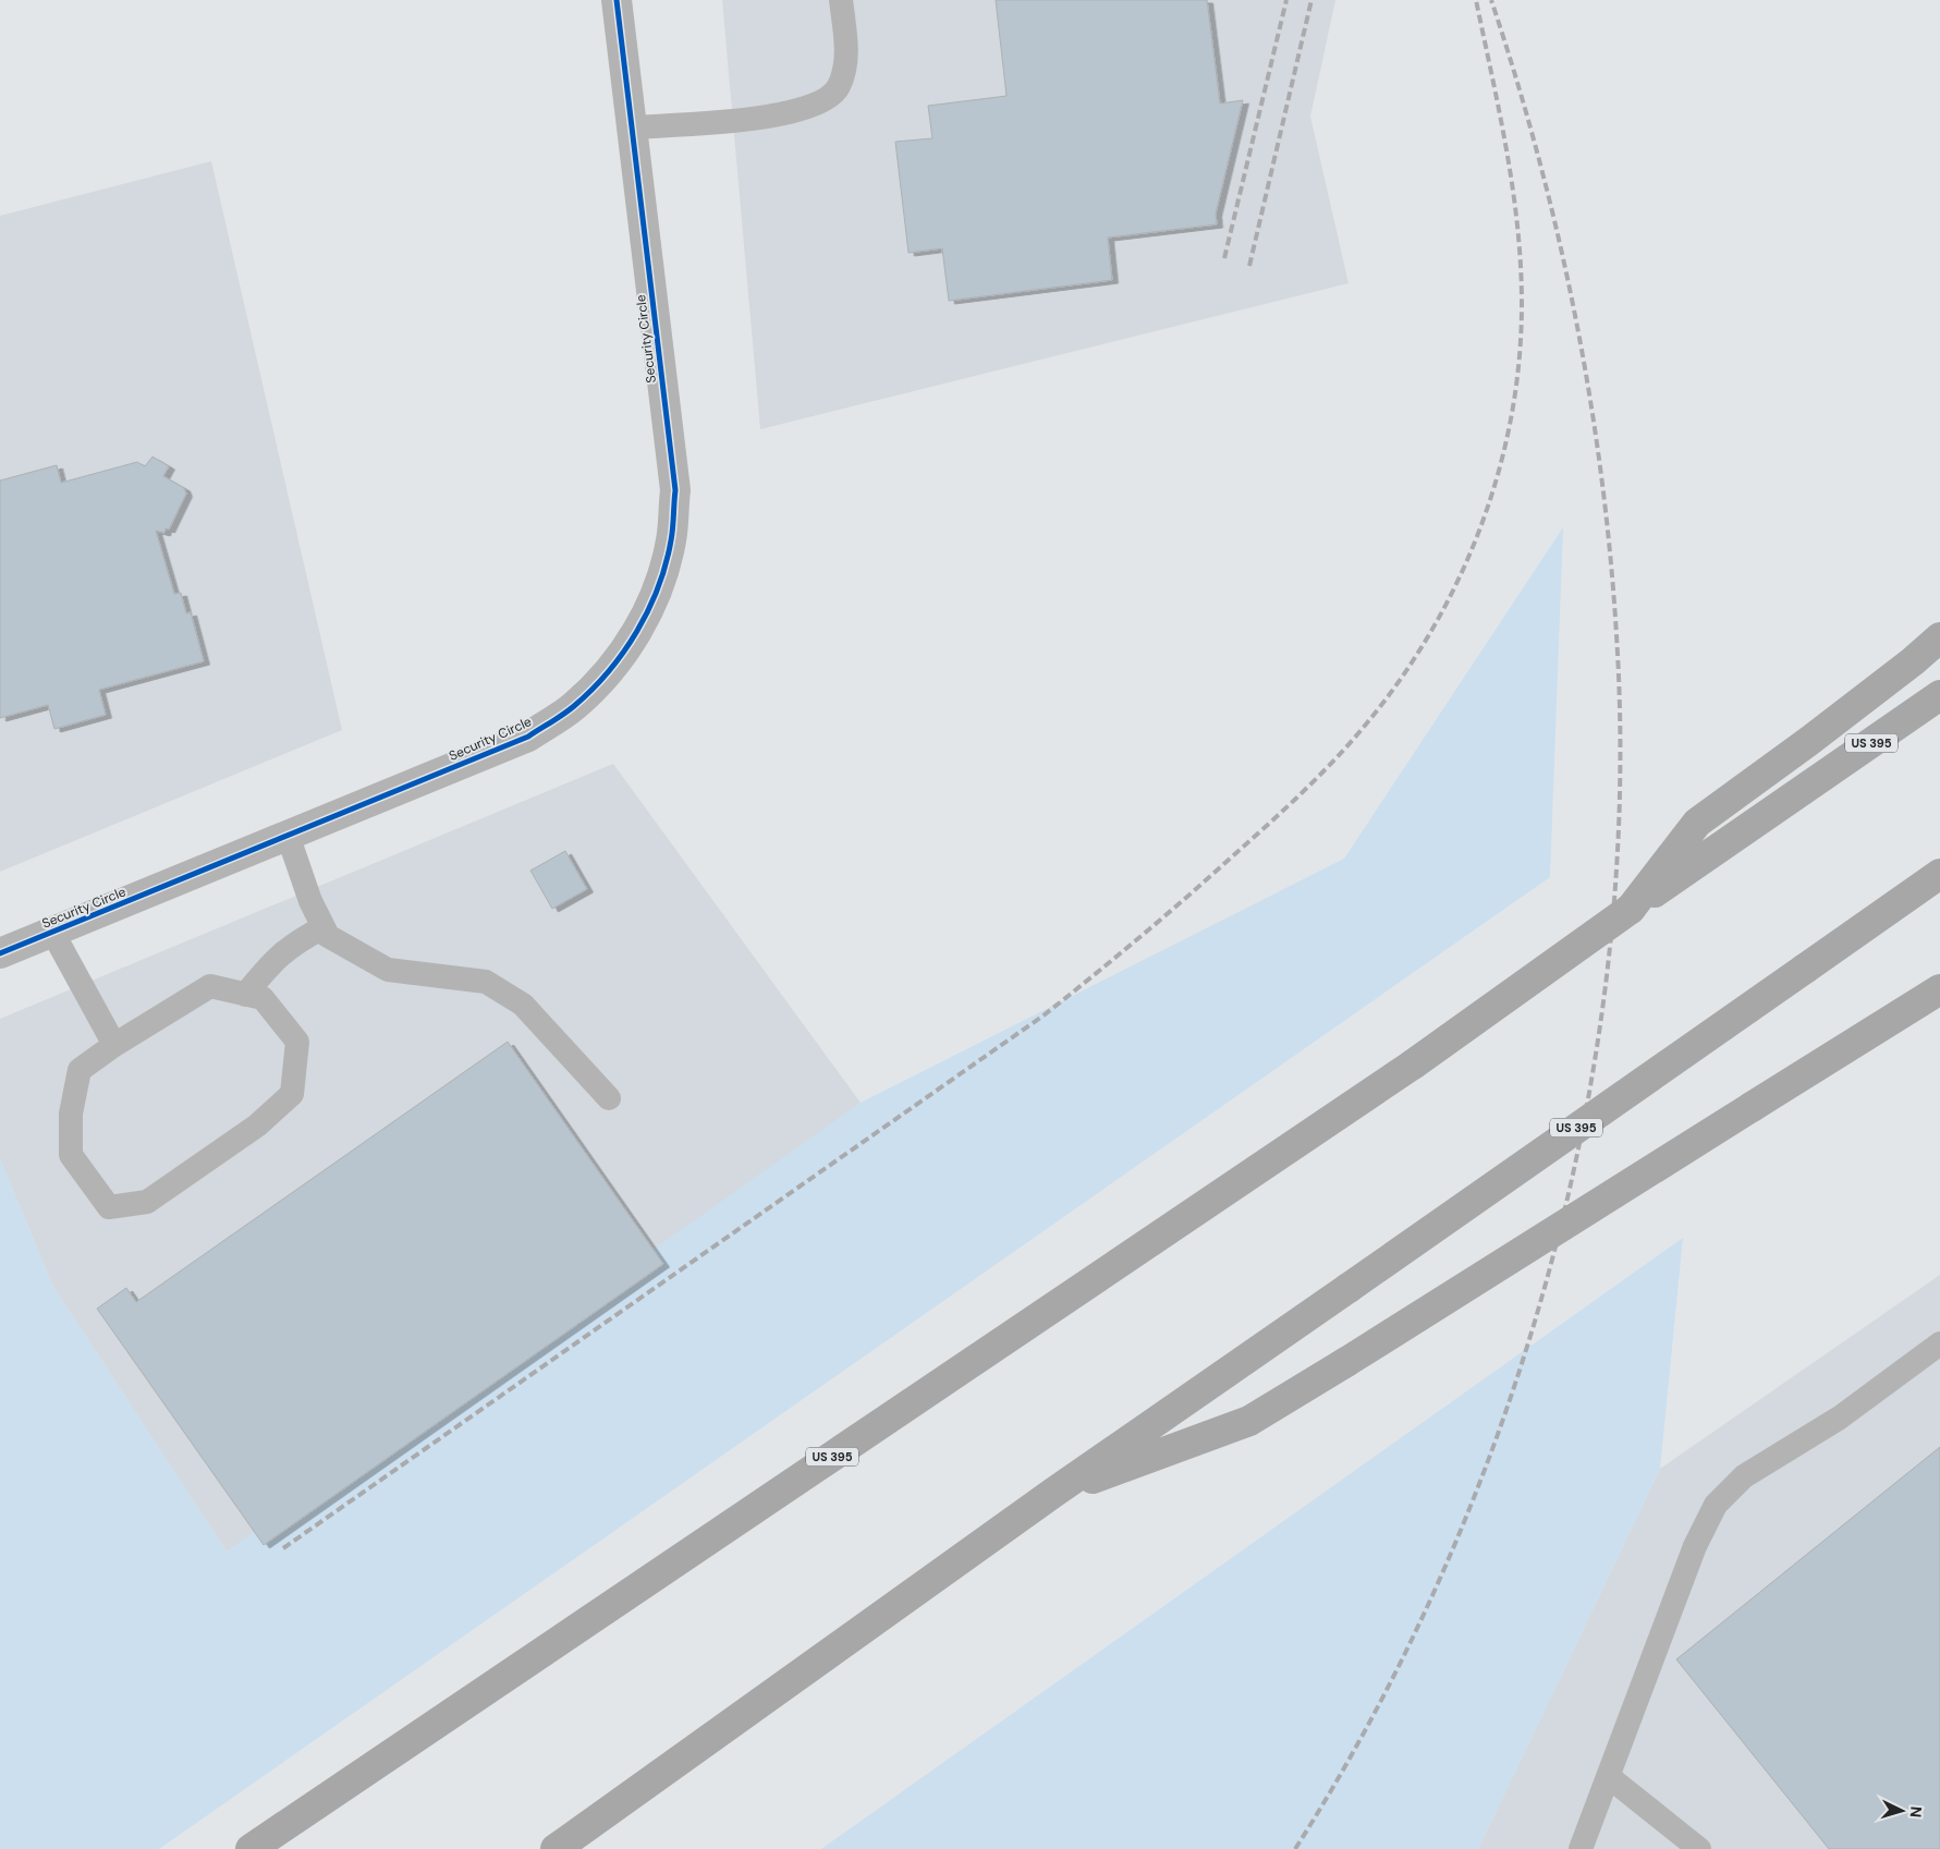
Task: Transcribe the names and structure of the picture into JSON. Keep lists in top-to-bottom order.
{
  "streets": {
    "highway": ["US 395"],
    "street": ["Security Circle"]
  },
  "north": "right"
}
